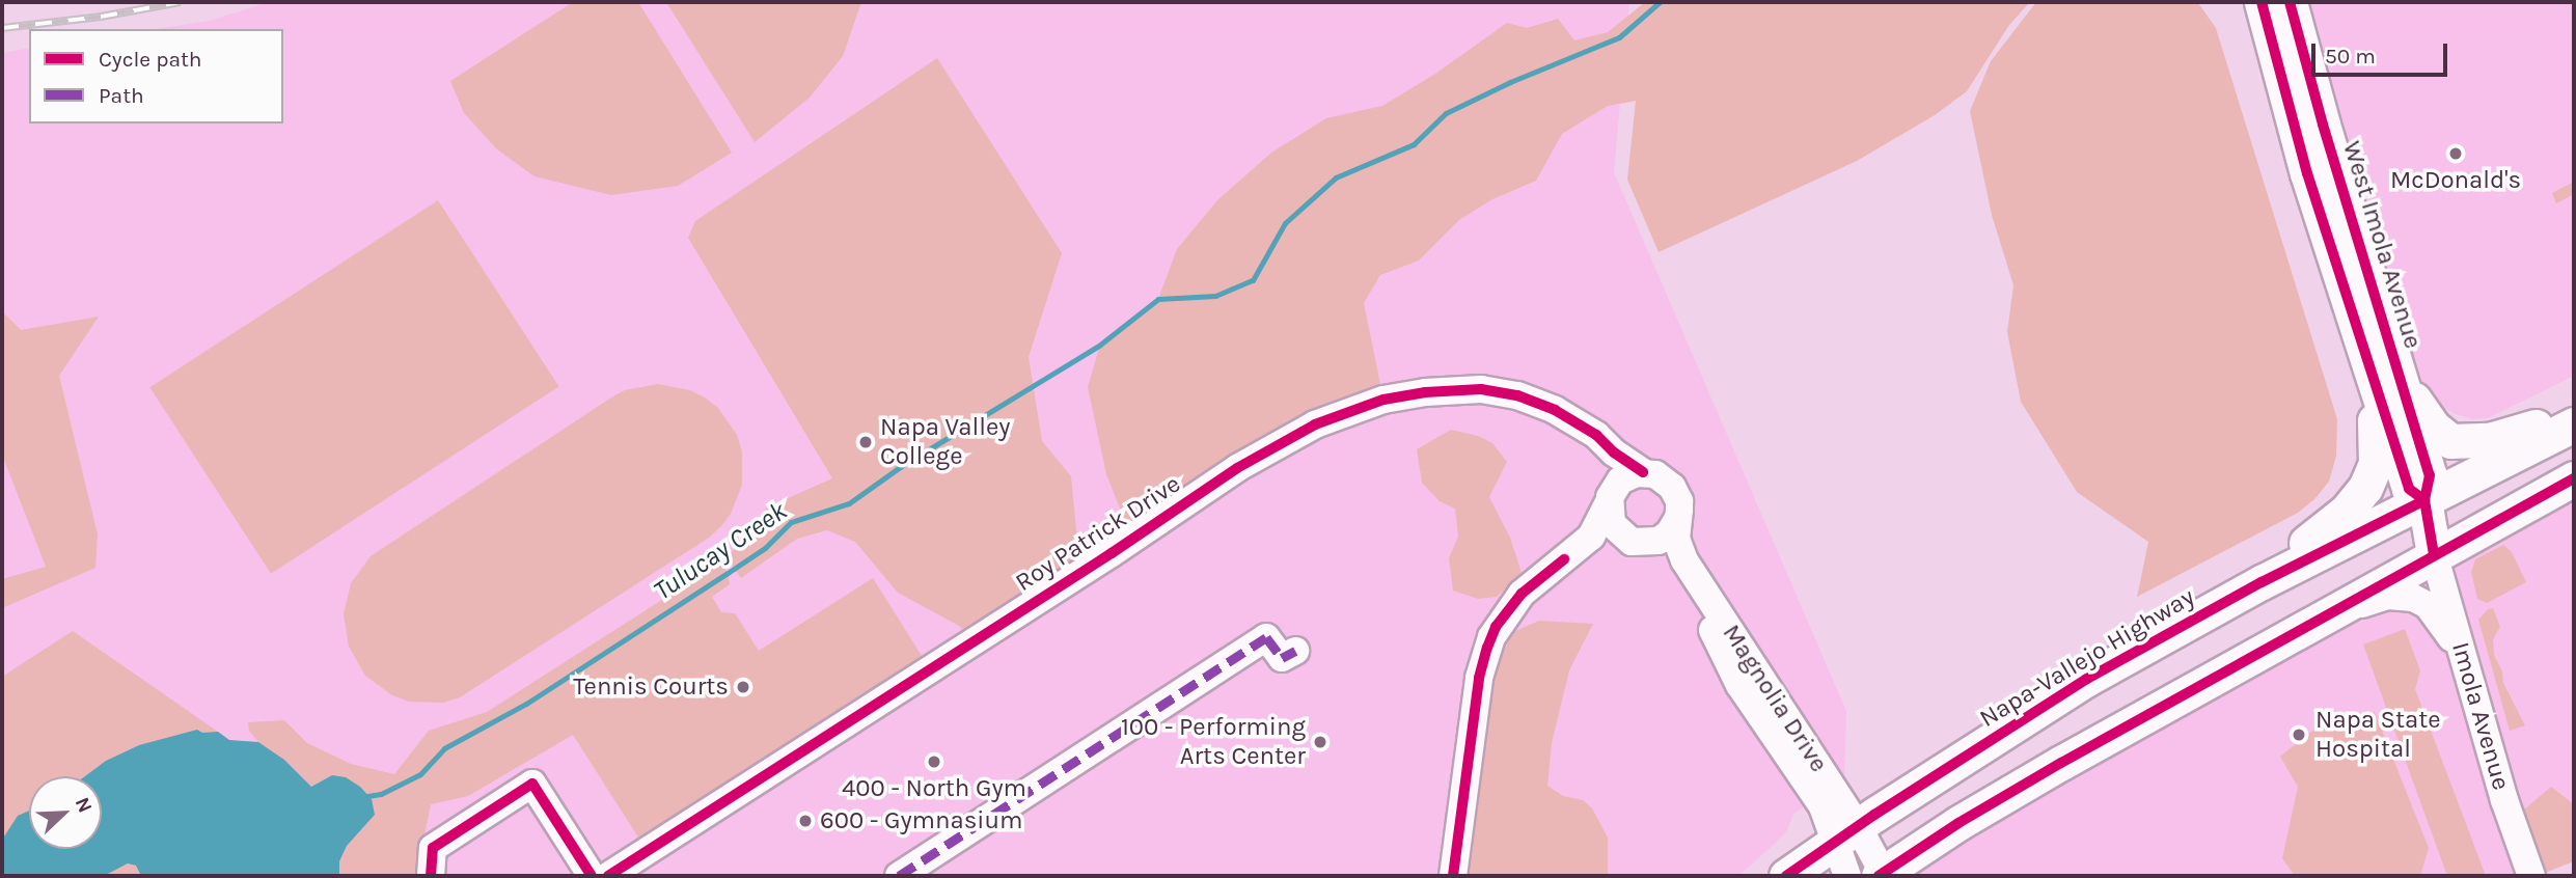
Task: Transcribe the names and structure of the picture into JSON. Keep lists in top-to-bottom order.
{
  "streets": {
    "main road": ["West Imola Avenue", "Napa-Vallejo Highway"],
    "street": ["Roy Patrick Drive", "Magnolia Drive", "Imola Avenue"]
  },
  "crossings": [
    ["West Imola Avenue", "Napa-Vallejo Highway"],
    ["West Imola Avenue", "Imola Avenue"],
    ["Roy Patrick Drive", "Magnolia Drive"],
    ["Napa-Vallejo Highway", "Magnolia Drive"]
  ],
  "water": ["Tulucay Creek"],
  "places": [
    "McDonald's",
    "Napa Valley College",
    "Tennis Courts",
    "Napa State Hospital",
    "100 - Performing Arts Center",
    "400 - North Gym",
    "600 - Gymnasium"
  ],
  "legend": ["Cycle path", "Path"],
  "scale_bar": "50 m",
  "north": "top right"
}
